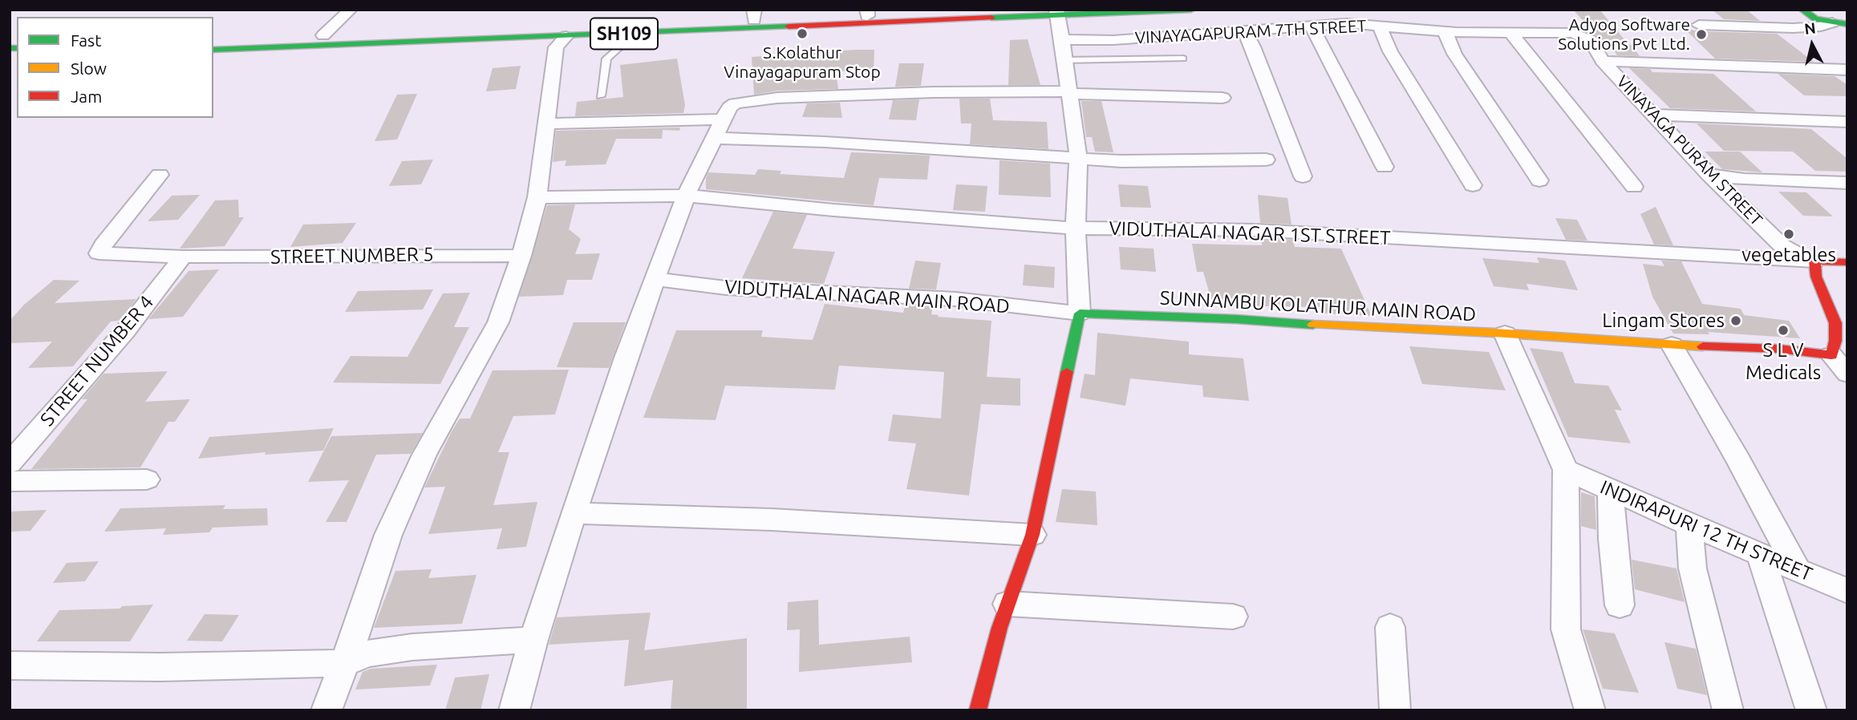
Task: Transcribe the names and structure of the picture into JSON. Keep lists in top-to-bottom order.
{
  "streets": {
    "main road": ["SH109", "SUNNAMBU KOLATHUR MAIN ROAD"],
    "street": [
      "VINAYAGAPURAM 7TH STREET",
      "VINAYAGA PURAM STREET",
      "VIDUTHALAI NAGAR 1ST STREET",
      "STREET NUMBER 5",
      "VIDUTHALAI NAGAR MAIN ROAD",
      "STREET NUMBER 4",
      "INDIRAPURI 12 TH STREET"
    ]
  },
  "crossings": [
    ["VINAYAGAPURAM 7TH STREET", "VINAYAGA PURAM STREET"],
    ["VINAYAGA PURAM STREET", "VIDUTHALAI NAGAR 1ST STREET"],
    ["STREET NUMBER 5", "STREET NUMBER 4"],
    ["VIDUTHALAI NAGAR MAIN ROAD", "SUNNAMBU KOLATHUR MAIN ROAD"]
  ],
  "places": [
    "S.Kolathur Vinayagapuram Stop",
    "Adyog Software Solutions Pvt Ltd.",
    "vegetables",
    "Lingam Stores",
    "S L V Medicals"
  ],
  "legend": ["Fast", "Slow", "Jam"],
  "north": "top"
}
